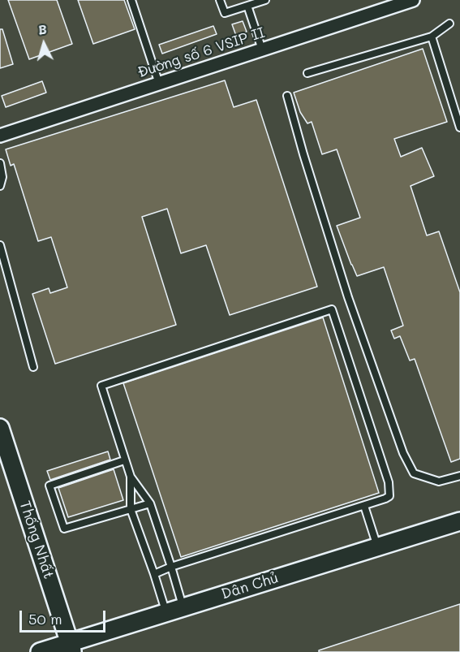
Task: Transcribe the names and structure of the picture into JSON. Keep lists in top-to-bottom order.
{
  "streets": {
    "main road": ["Thống Nhất", "Dân Chủ"],
    "street": ["Đường số 6 VSIP II"]
  },
  "crossings": [
    ["Thống Nhất", "Dân Chủ"]
  ],
  "scale_bar": "50 m",
  "north": "top"
}
